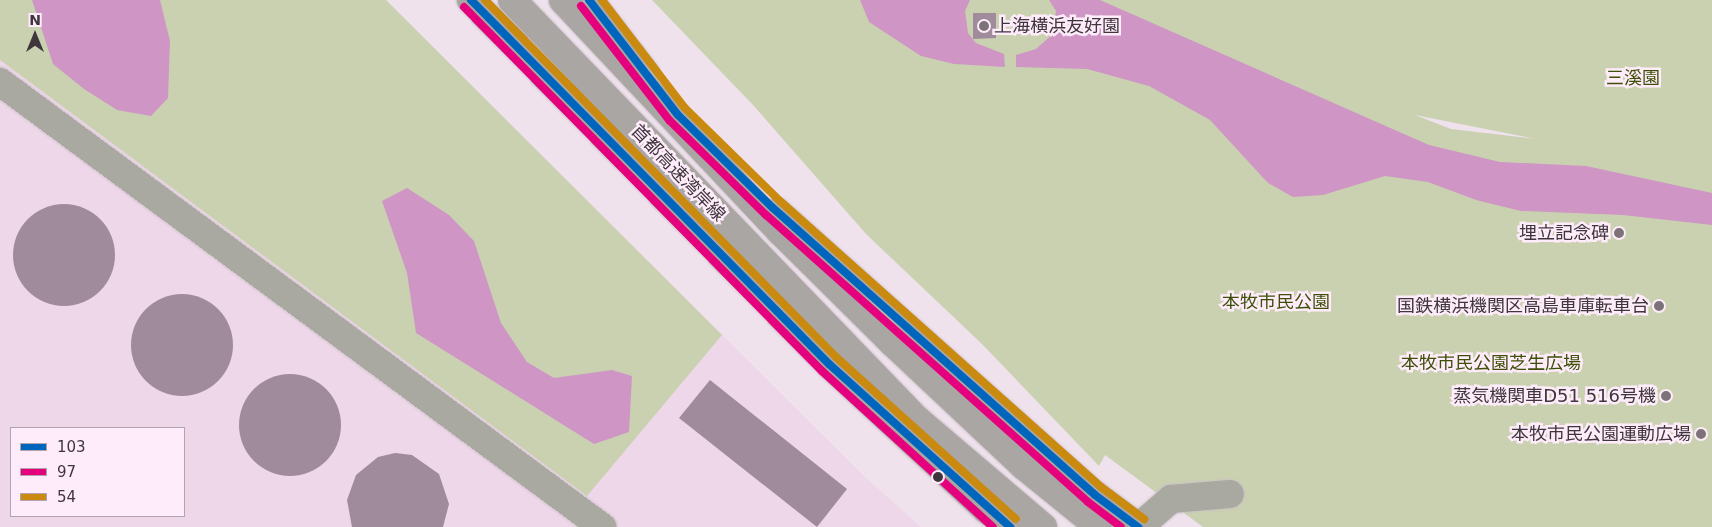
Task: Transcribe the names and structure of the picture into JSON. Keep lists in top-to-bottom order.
{
  "streets": {
    "highway": ["首都高速湾岸線"]
  },
  "parks": ["三溪園", "本牧市民公園", "本牧市民公園芝生広場"],
  "places": [
    "上海横浜友好園",
    "埋立記念碑",
    "国鉄横浜機関区高島車庫転車台",
    "蒸気機関車D51 516号機",
    "本牧市民公園運動広場"
  ],
  "lines": ["transit line 103", "transit line 54", "transit line 97"],
  "legend": ["103", "97", "54"],
  "north": "top"
}
